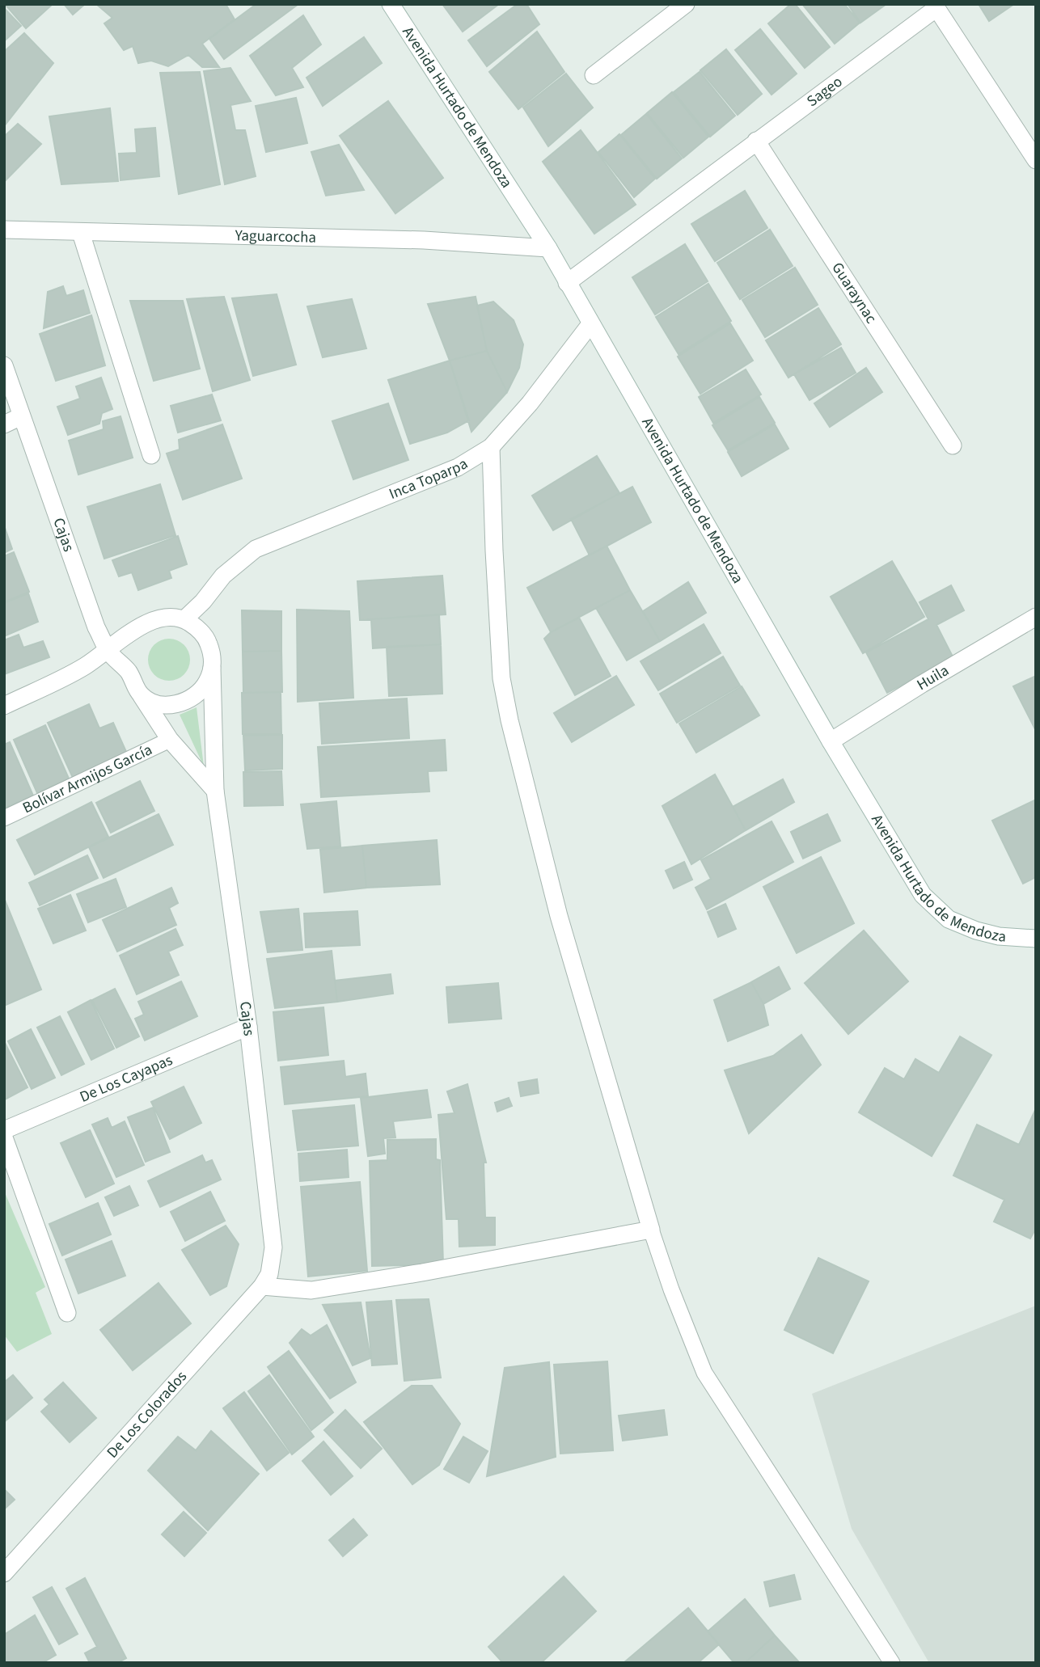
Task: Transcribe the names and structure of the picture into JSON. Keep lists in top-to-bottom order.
{
  "streets": {
    "street": [
      "Sageo",
      "Avenida Hurtado de Mendoza",
      "Yaguarcocha",
      "Guaraynac",
      "Inca Toparpa",
      "Cajas",
      "Huila",
      "De Los Cayapas",
      "De Los Colorados"
    ],
    "lane": ["Bolívar Armijos García"]
  },
  "crossings": [
    ["Sageo", "Avenida Hurtado de Mendoza"],
    ["Sageo", "Guaraynac"],
    ["Avenida Hurtado de Mendoza", "Yaguarcocha"],
    ["Avenida Hurtado de Mendoza", "Inca Toparpa"],
    ["Avenida Hurtado de Mendoza", "Huila"],
    ["Inca Toparpa", "Cajas"],
    ["Cajas", "Bolívar Armijos García"],
    ["Cajas", "De Los Cayapas"],
    ["Cajas", "De Los Colorados"]
  ]
}
